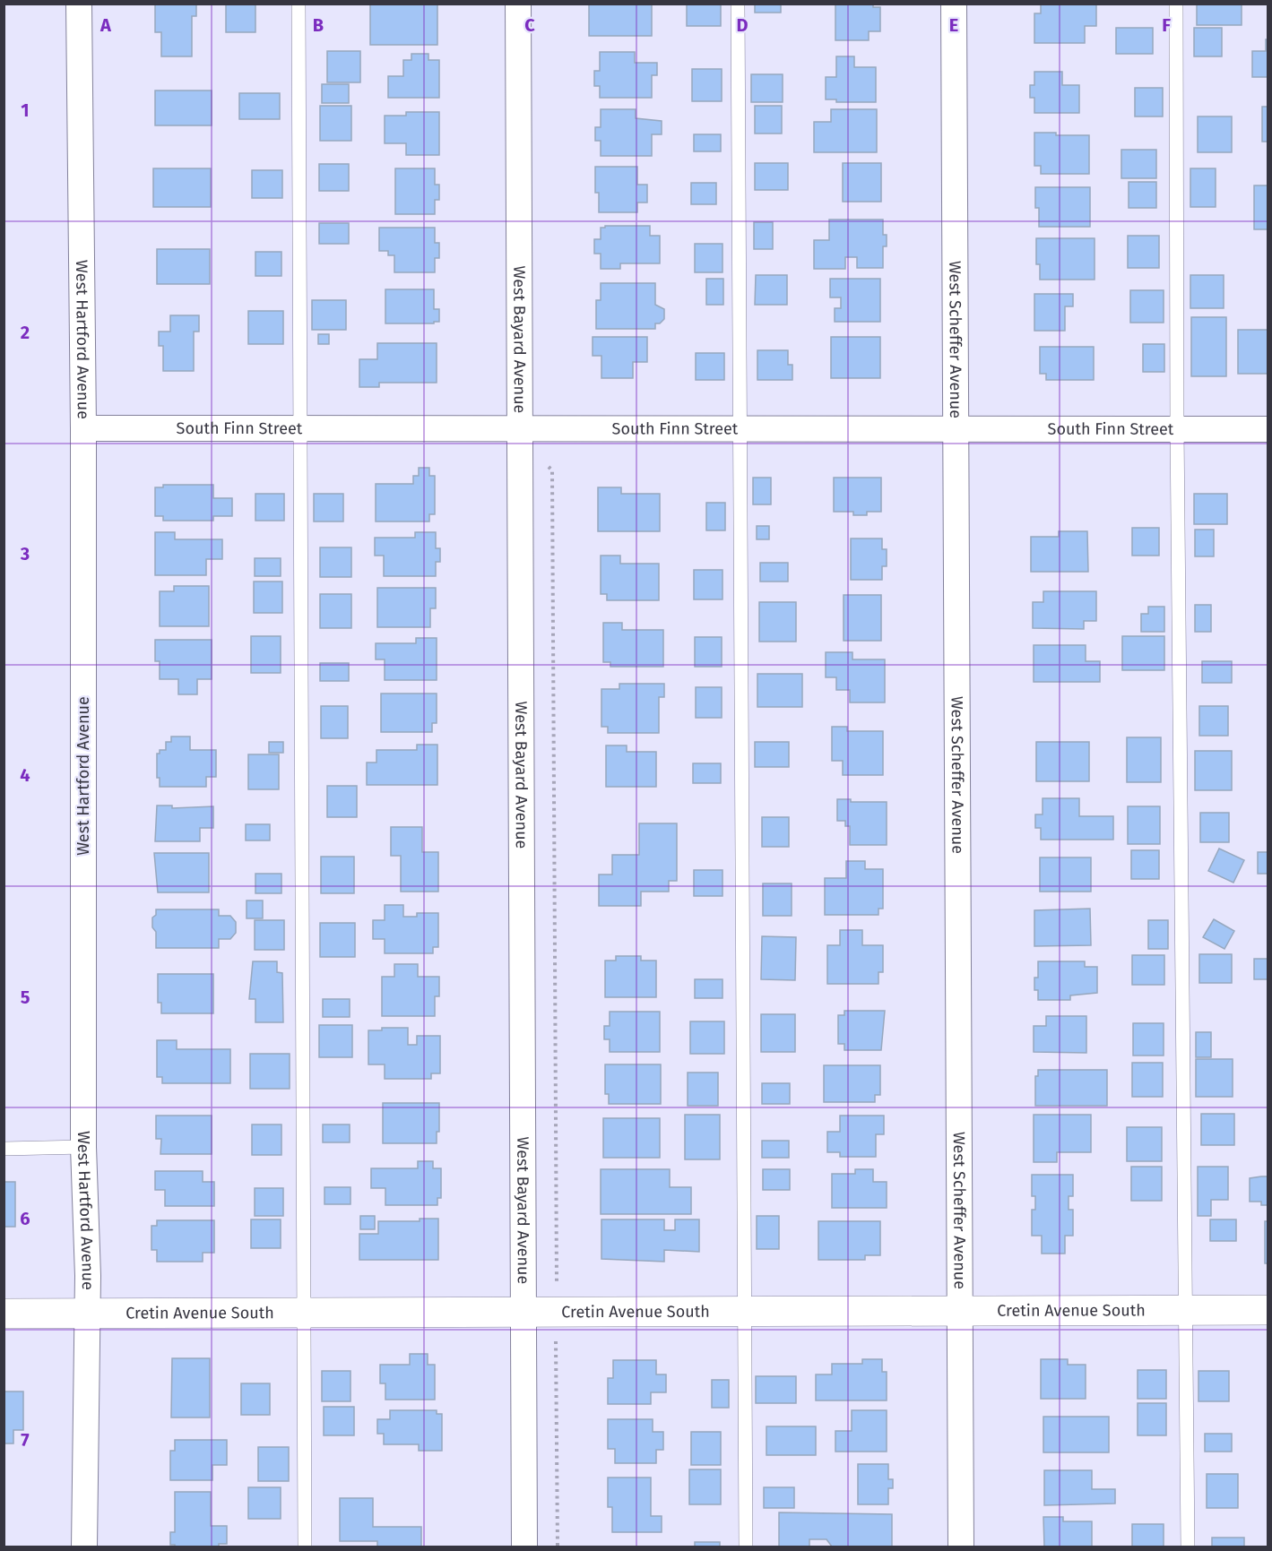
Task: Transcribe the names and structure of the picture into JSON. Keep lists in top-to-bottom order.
{
  "streets": {
    "main road": ["Cretin Avenue South"],
    "street": [
      "West Hartford Avenue",
      "West Bayard Avenue",
      "West Scheffer Avenue",
      "South Finn Street"
    ]
  },
  "crossings": [
    ["West Hartford Avenue", "South Finn Street"],
    ["West Hartford Avenue", "Cretin Avenue South"],
    ["West Bayard Avenue", "South Finn Street"],
    ["West Bayard Avenue", "Cretin Avenue South"],
    ["West Scheffer Avenue", "South Finn Street"],
    ["West Scheffer Avenue", "Cretin Avenue South"]
  ],
  "grid": {
    "columns": [
      "A",
      "B",
      "C",
      "D",
      "E",
      "F"
    ],
    "rows": [
      "1",
      "2",
      "3",
      "4",
      "5",
      "6",
      "7"
    ]
  }
}
